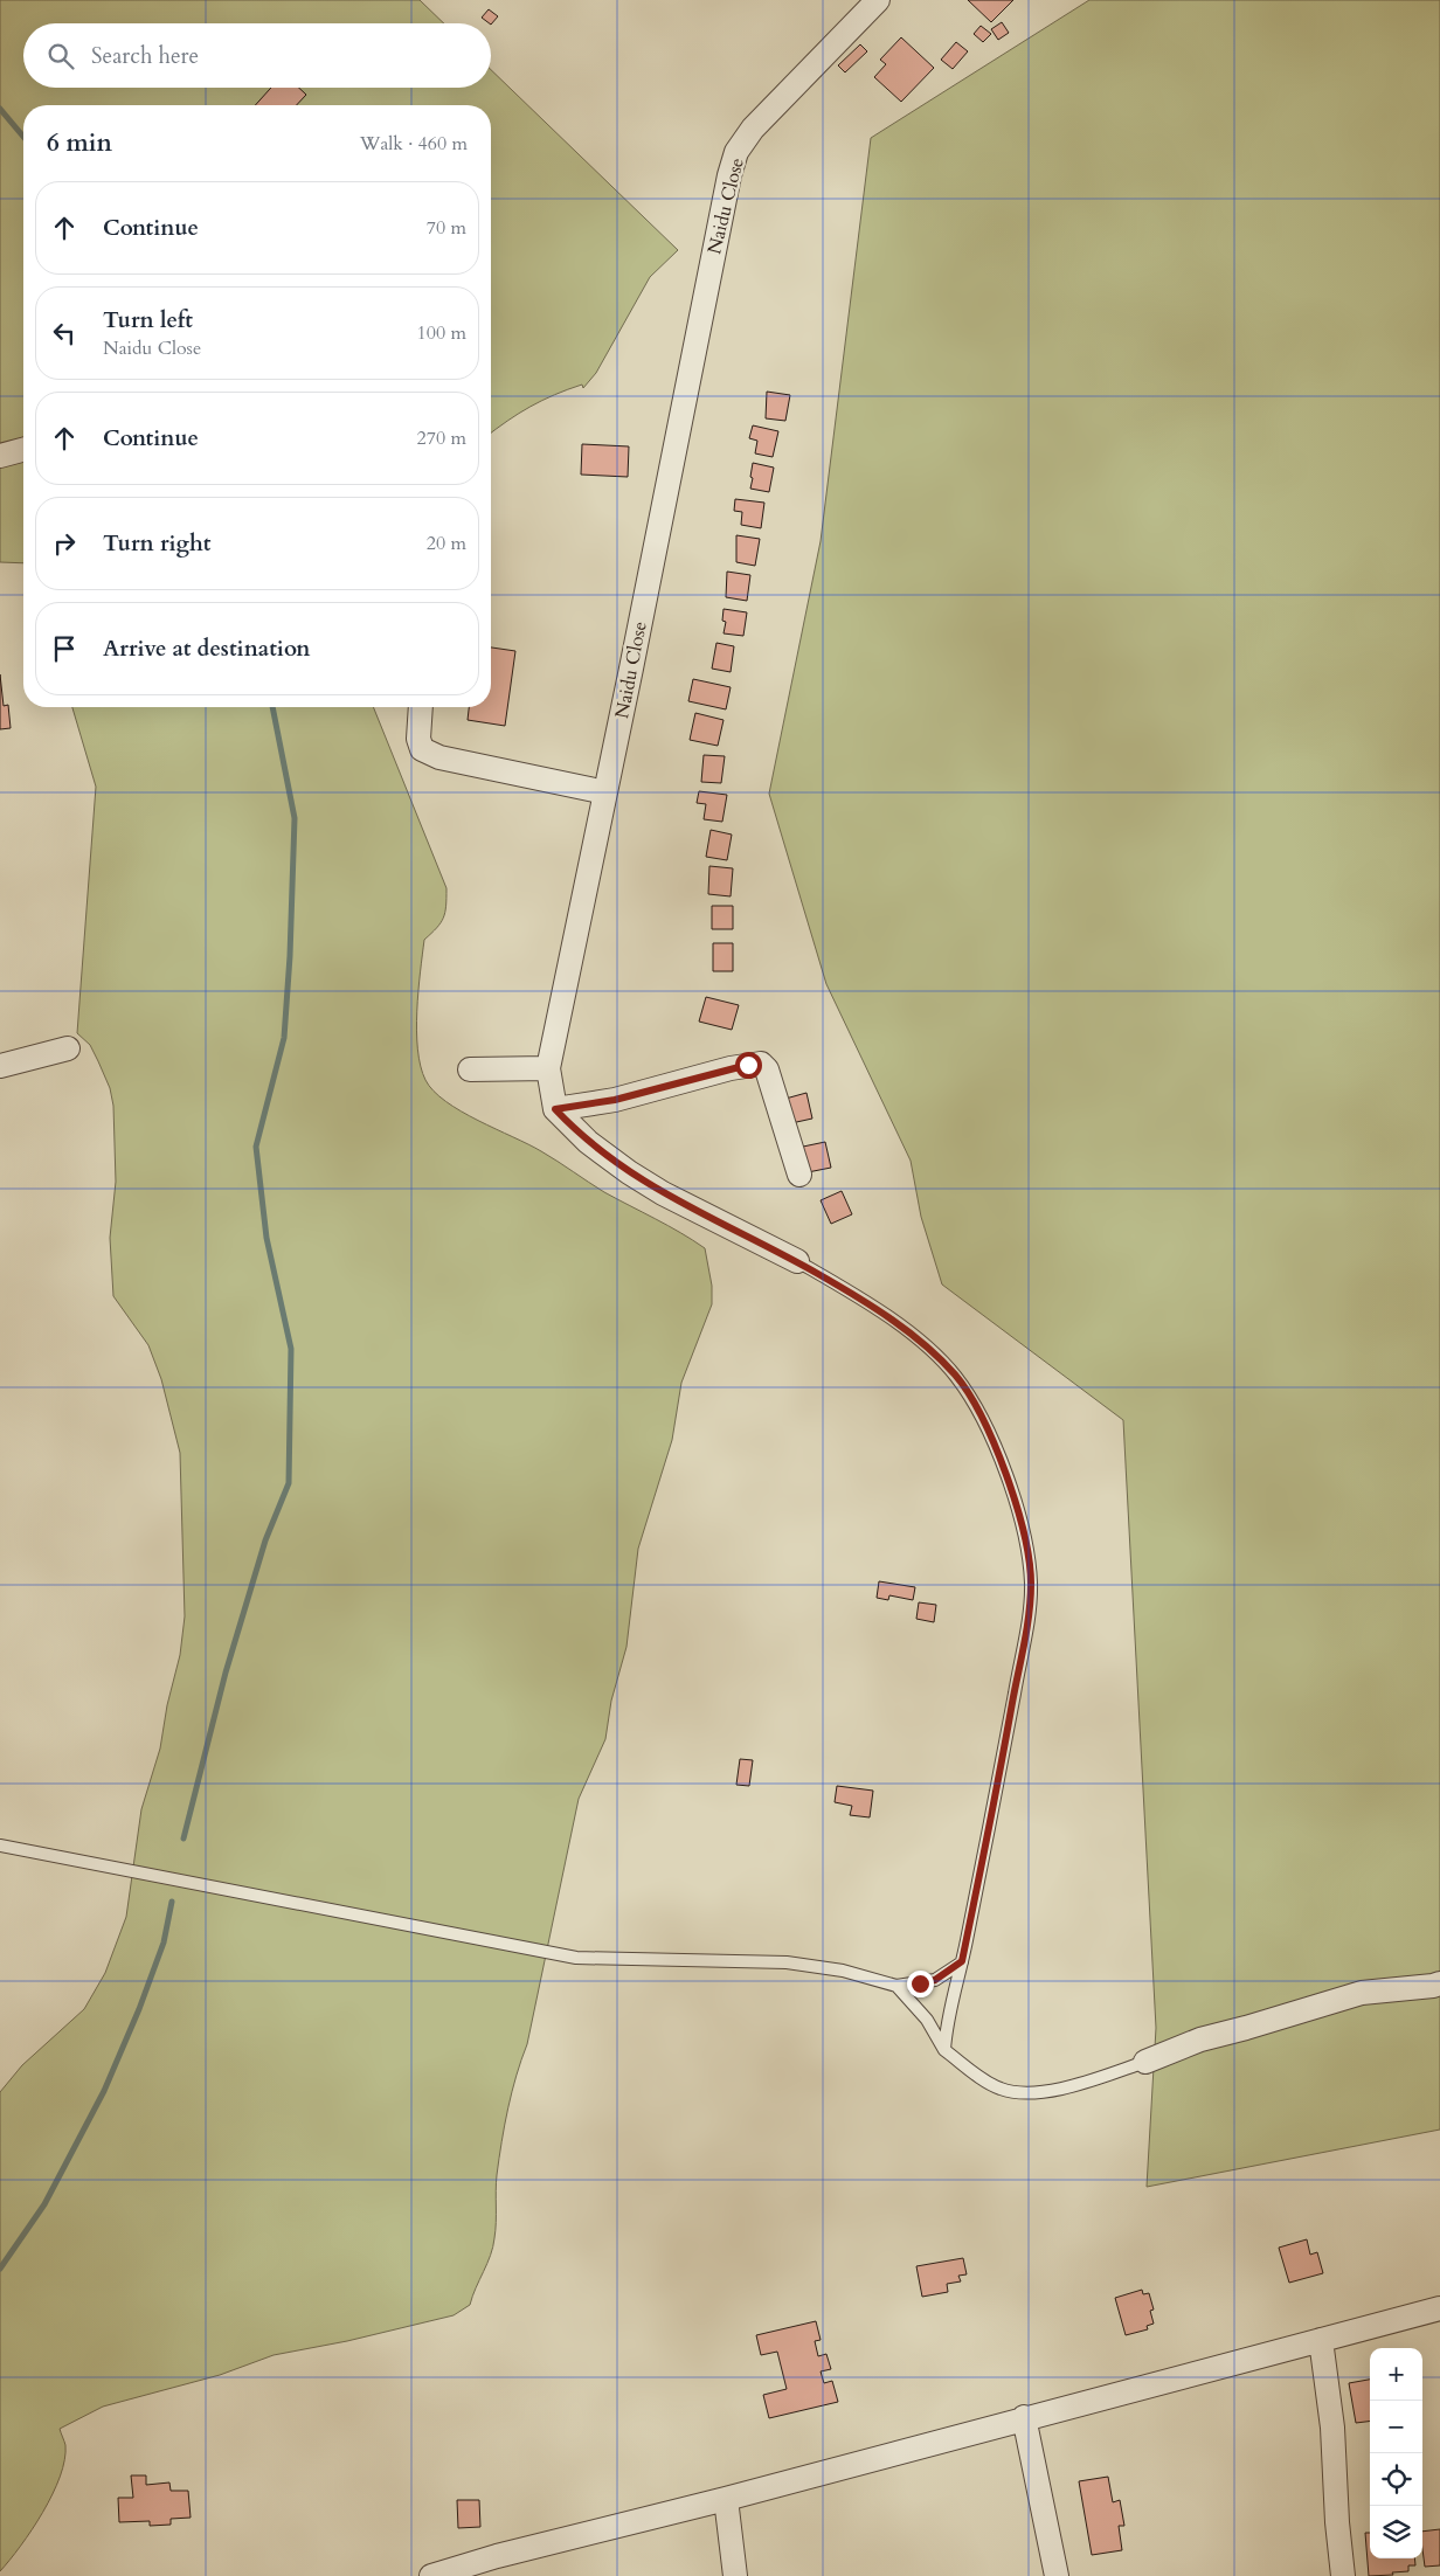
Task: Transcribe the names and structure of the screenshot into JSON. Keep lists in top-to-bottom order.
{
  "streets": {
    "street": ["Naidu Close"]
  },
  "page": {
    "search": "Search here",
    "heading": ["6 min", "Walk · 460 m"],
    "list": [
      ["Continue", "70 m"],
      ["Turn left", "Naidu Close", "100 m"],
      ["Continue", "270 m"],
      ["Turn right", "20 m"],
      "Arrive at destination"
    ],
    "map_buttons": ["+", "−"]
  }
}
